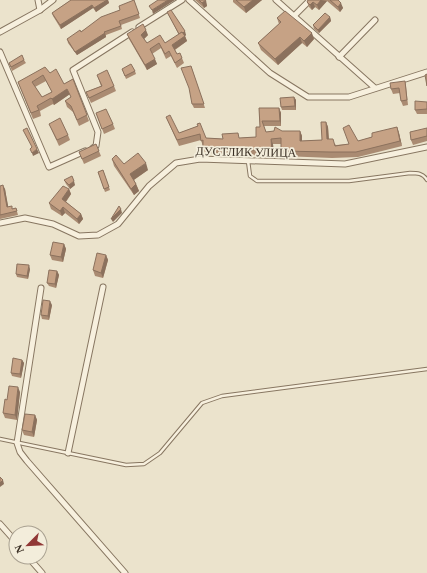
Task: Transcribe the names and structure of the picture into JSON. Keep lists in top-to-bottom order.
{
  "streets": {
    "street": ["ДУСТЛИК УЛИЦА"]
  },
  "north": "bottom left"
}
